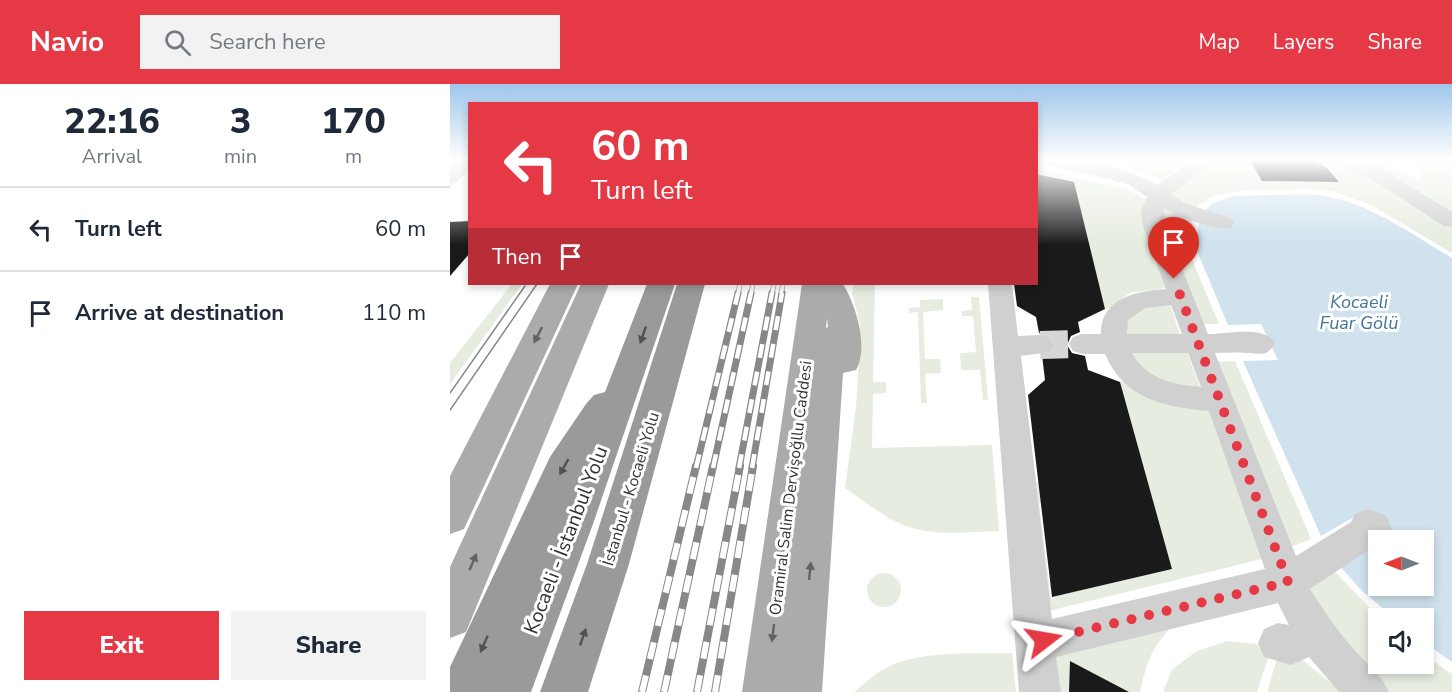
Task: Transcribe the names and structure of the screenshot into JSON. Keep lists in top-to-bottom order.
{
  "streets": {
    "highway": ["İstanbul - Kocaeli Yolu", "Kocaeli - İstanbul Yolu"],
    "main road": ["Oramiral Salim Dervişoğllu Caddesi"]
  },
  "water": ["Kocaeli Fuar Gölü"],
  "north": "left",
  "page": {
    "header": "Navio",
    "search": "Search here",
    "nav": ["Map", "Layers", "Share"],
    "eta": [
      "22:16",
      "Arrival",
      "3",
      "min",
      "170",
      "m"
    ],
    "turn": ["60 m", "Turn left"],
    "list": [
      {
        "name": "Turn left",
        "value": "60 m"
      },
      {
        "name": "Arrive at destination",
        "value": "110 m"
      }
    ],
    "then": "Then",
    "buttons": ["Exit", "Share"]
  }
}
